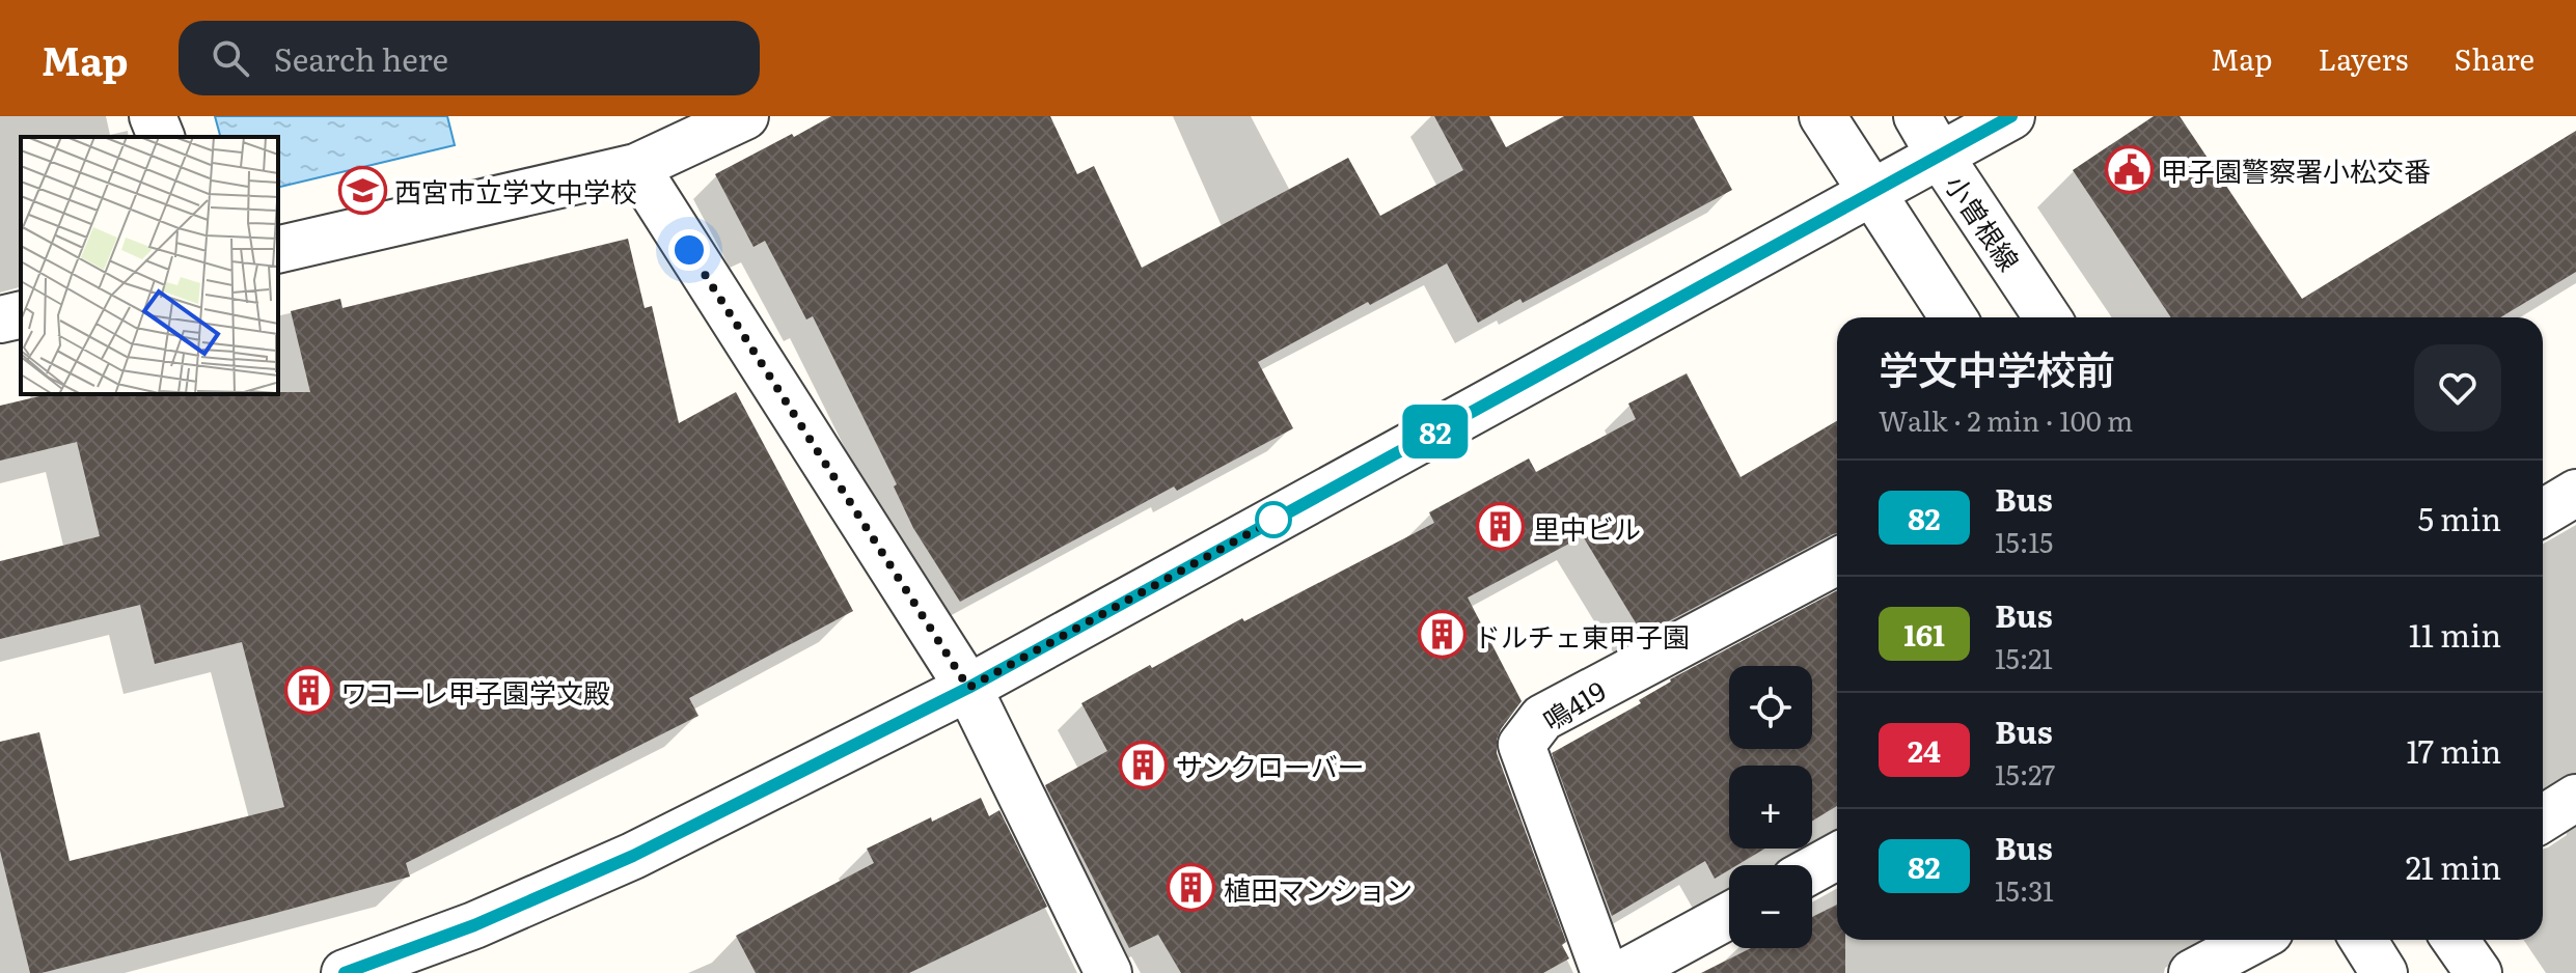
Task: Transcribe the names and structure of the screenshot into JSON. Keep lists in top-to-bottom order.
{
  "streets": {
    "street": ["小曽根線", "鳴419"]
  },
  "places": {
    "public building": ["甲子園警察署小松交番"],
    "school or university": ["西宮市立学文中学校"],
    "building": [
      "里中ビル",
      "ドルチェ東甲子園",
      "ワコーレ甲子園学文殿",
      "サンクローバー",
      "植田マンション"
    ]
  },
  "lines": ["bus line 82"],
  "page": {
    "header": "Map",
    "search": "Search here",
    "nav": ["Map", "Layers", "Share"],
    "on_map": "82",
    "heading": ["学文中学校前", "Walk · 2 min · 100 m"],
    "list": [
      {
        "mark": "82",
        "name": "Bus",
        "note": "15:15",
        "value": "5 min"
      },
      {
        "mark": "161",
        "name": "Bus",
        "note": "15:21",
        "value": "11 min"
      },
      {
        "mark": "24",
        "name": "Bus",
        "note": "15:27",
        "value": "17 min"
      },
      {
        "mark": "82",
        "name": "Bus",
        "note": "15:31",
        "value": "21 min"
      }
    ],
    "map_buttons": ["+", "−"]
  }
}
